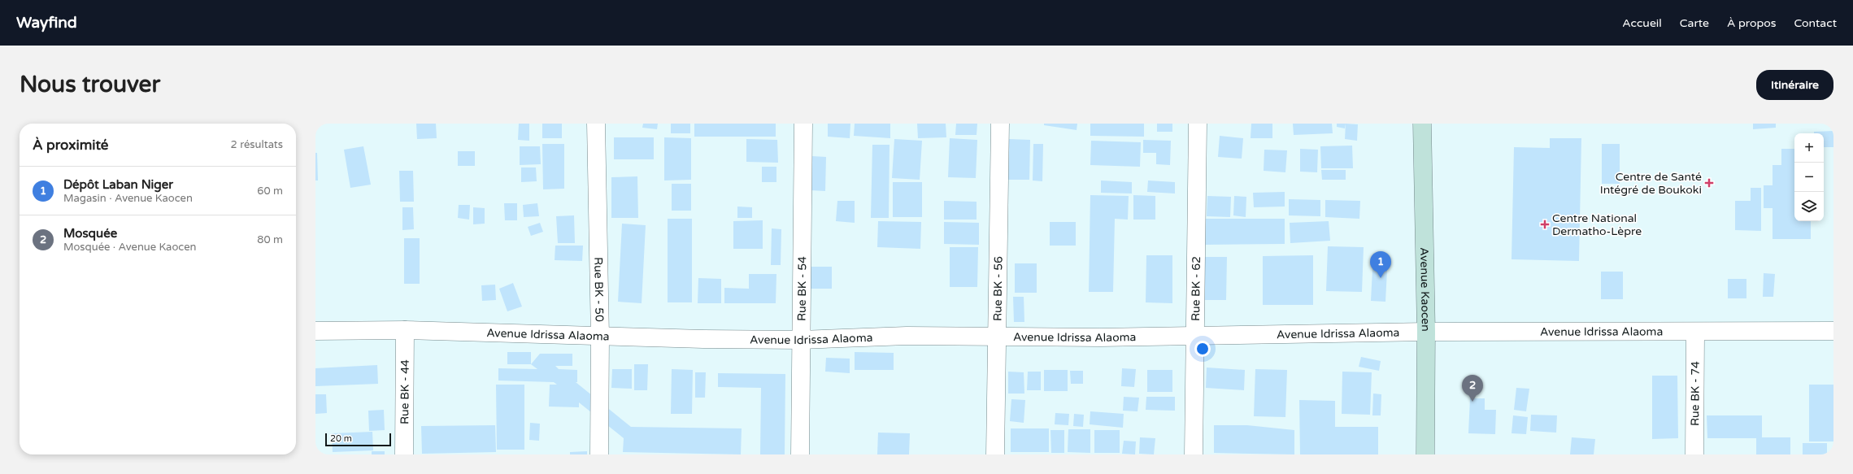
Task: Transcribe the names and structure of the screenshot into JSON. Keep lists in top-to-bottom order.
{
  "streets": {
    "street": [
      "Rue BK - 50",
      "Rue BK - 54",
      "Rue BK - 56",
      "Avenue Kaocen",
      "Rue BK - 62",
      "Avenue Idrissa Alaoma",
      "Rue BK - 44",
      "Rue BK - 74"
    ]
  },
  "crossings": [
    ["Rue BK - 50", "Avenue Idrissa Alaoma"],
    ["Rue BK - 54", "Avenue Idrissa Alaoma"],
    ["Rue BK - 56", "Avenue Idrissa Alaoma"],
    ["Avenue Kaocen", "Avenue Idrissa Alaoma"],
    ["Rue BK - 62", "Avenue Idrissa Alaoma"],
    ["Avenue Idrissa Alaoma", "Rue BK - 44"],
    ["Avenue Idrissa Alaoma", "Rue BK - 74"]
  ],
  "places": {
    "health": ["Centre de Santé Intégré de Boukoki", "Centre National Dermatho-Lèpre"]
  },
  "scale_bar": "20 m",
  "page": {
    "header": "Wayfind",
    "nav": [
      "Accueil",
      "Carte",
      "À propos",
      "Contact"
    ],
    "buttons": "Itinéraire",
    "title": "Nous trouver",
    "heading": ["À proximité", "2 résultats"],
    "map_buttons": ["+", "−"],
    "list": [
      {
        "mark": "1",
        "name": "Dépôt Laban Niger",
        "note": "Magasin · Avenue Kaocen",
        "value": "60 m"
      },
      {
        "mark": "2",
        "name": "Mosquée",
        "note": "Mosquée · Avenue Kaocen",
        "value": "80 m"
      }
    ],
    "pins": ["1", "2"],
    "scale": "20 m"
  }
}
